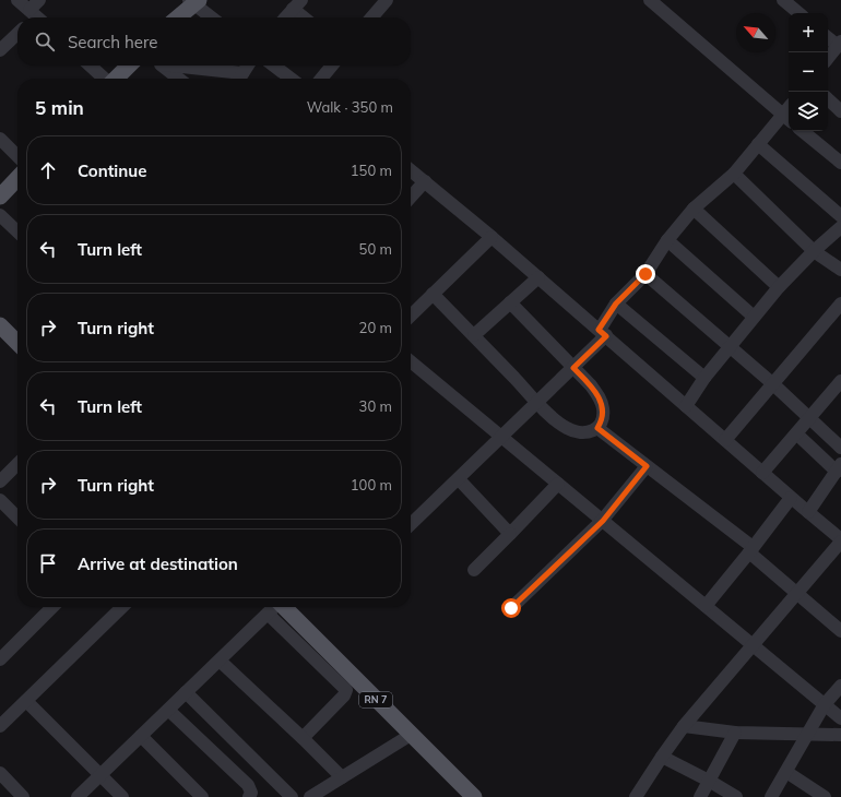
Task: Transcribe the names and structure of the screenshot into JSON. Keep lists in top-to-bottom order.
{
  "streets": {
    "main road": ["RN 7"]
  },
  "north": "top left",
  "page": {
    "map_buttons": ["+", "−"],
    "search": "Search here",
    "heading": ["5 min", "Walk · 350 m"],
    "list": [
      ["Continue", "150 m"],
      ["Turn left", "50 m"],
      ["Turn right", "20 m"],
      ["Turn left", "30 m"],
      ["Turn right", "100 m"],
      "Arrive at destination"
    ]
  }
}
